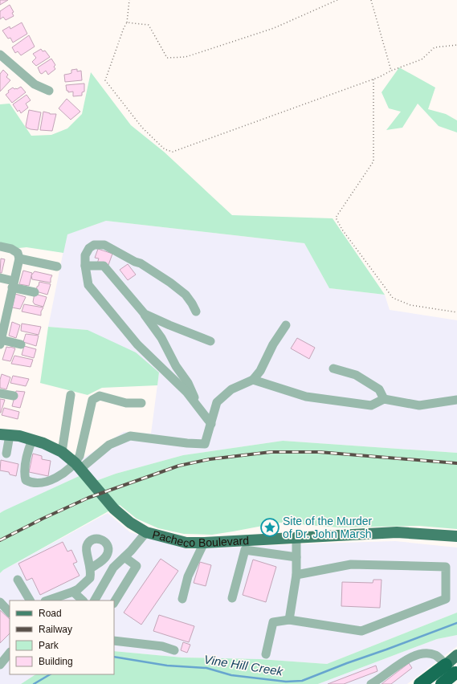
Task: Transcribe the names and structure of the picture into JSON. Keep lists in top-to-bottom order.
{
  "streets": {
    "main road": ["Pacheco Boulevard"]
  },
  "water": ["Vine Hill Creek"],
  "places": {
    "place": ["Site of the Murder of Dr. John Marsh"]
  },
  "legend": [
    "Road",
    "Railway",
    "Park",
    "Building"
  ]
}
